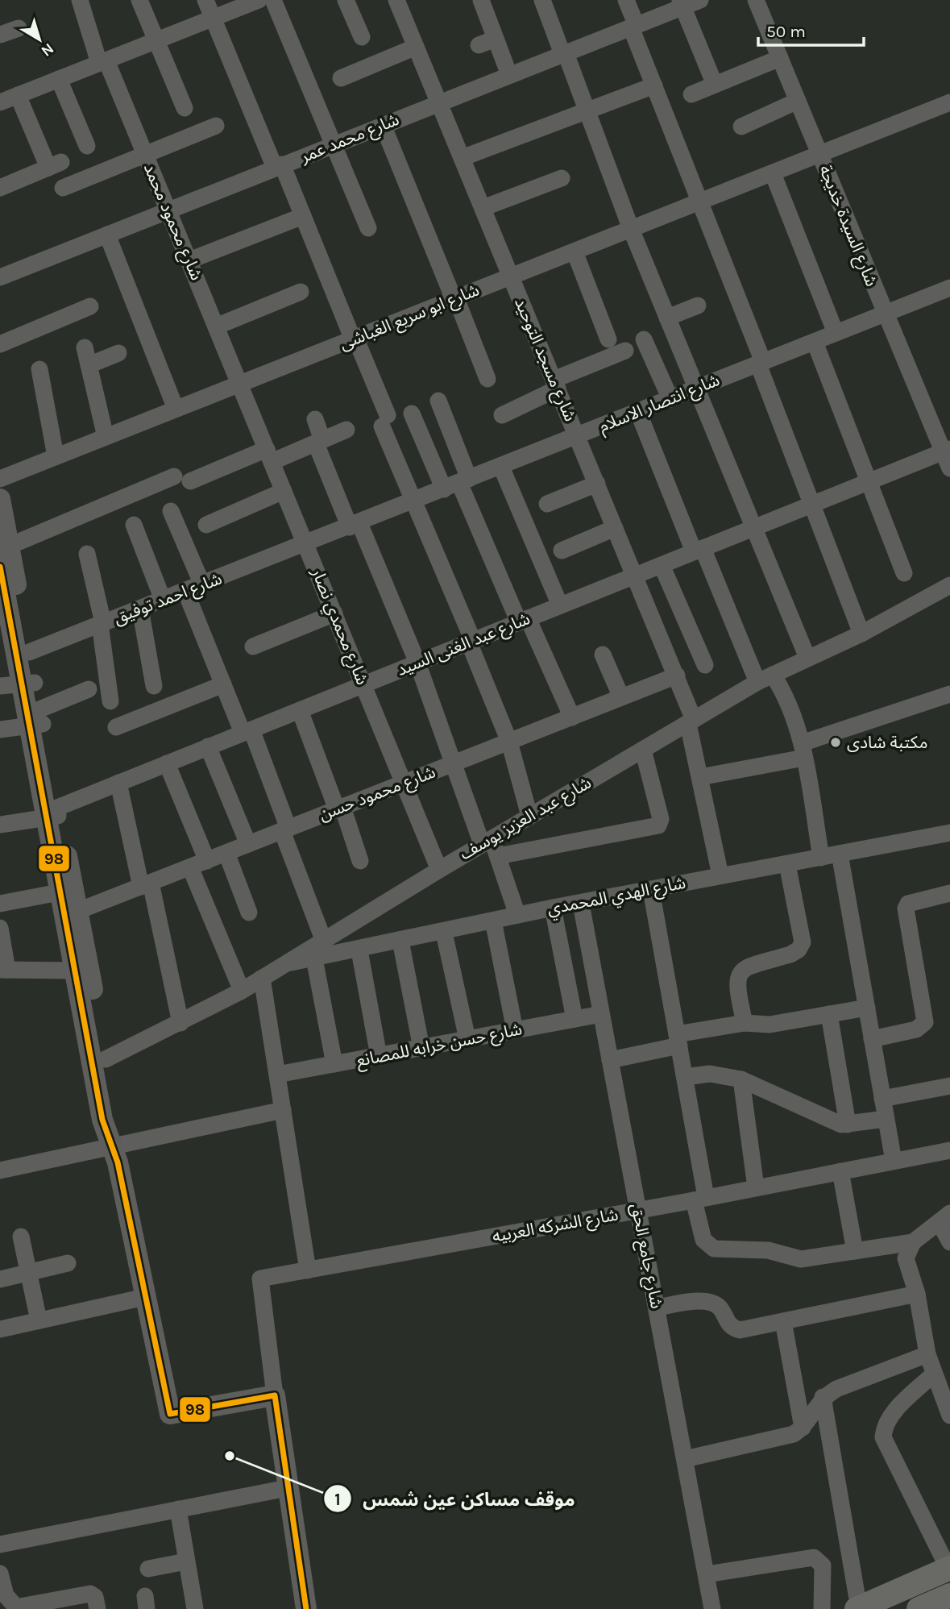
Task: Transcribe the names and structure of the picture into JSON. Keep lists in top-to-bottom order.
{
  "streets": {
    "street": [
      "شارع محمد عمر",
      "شارع محمود محمد",
      "شارع السيدة خديجة",
      "شارع ابو سريع الغباشى",
      "شارع مسجد التوحيد",
      "شارع انتصار الاسلام",
      "شارع احمد توفيق",
      "شارع محمدي نصار",
      "شارع عبد الغنى السيد",
      "شارع محمود حسن",
      "شارع عبد العزيز يوسف",
      "شارع الهدي المحمدي",
      "شارع حسن خرابه للمصانع",
      "شارع الشركه العربيه",
      "شارع جامع الحق"
    ]
  },
  "crossings": [
    ["شارع محمد عمر", "شارع محمود محمد"],
    ["شارع محمد عمر", "شارع مسجد التوحيد"],
    ["شارع محمود محمد", "شارع ابو سريع الغباشى"],
    ["شارع محمود محمد", "شارع محمدي نصار"],
    ["شارع السيدة خديجة", "شارع ابو سريع الغباشى"],
    ["شارع السيدة خديجة", "شارع انتصار الاسلام"],
    ["شارع السيدة خديجة", "شارع عبد الغنى السيد"],
    ["شارع ابو سريع الغباشى", "شارع مسجد التوحيد"],
    ["شارع ابو سريع الغباشى", "شارع محمدي نصار"],
    ["شارع مسجد التوحيد", "شارع انتصار الاسلام"],
    ["شارع مسجد التوحيد", "شارع عبد الغنى السيد"],
    ["شارع مسجد التوحيد", "شارع محمود حسن"],
    ["شارع مسجد التوحيد", "شارع عبد العزيز يوسف"],
    ["شارع مسجد التوحيد", "شارع الهدي المحمدي"],
    ["شارع انتصار الاسلام", "شارع احمد توفيق"],
    ["شارع انتصار الاسلام", "شارع محمدي نصار"],
    ["شارع احمد توفيق", "شارع محمدي نصار"],
    ["شارع محمدي نصار", "شارع عبد الغنى السيد"],
    ["شارع محمدي نصار", "شارع محمود حسن"],
    ["شارع محمدي نصار", "شارع عبد العزيز يوسف"],
    ["شارع عبد العزيز يوسف", "شارع الهدي المحمدي"],
    ["شارع الهدي المحمدي", "شارع جامع الحق"],
    ["شارع حسن خرابه للمصانع", "شارع جامع الحق"],
    ["شارع الشركه العربيه", "شارع جامع الحق"]
  ],
  "places": ["مكتبة شادى", "موقف مساكن عين شمس"],
  "lines": ["transit line 98"],
  "scale_bar": "50 m",
  "north": "bottom right"
}
